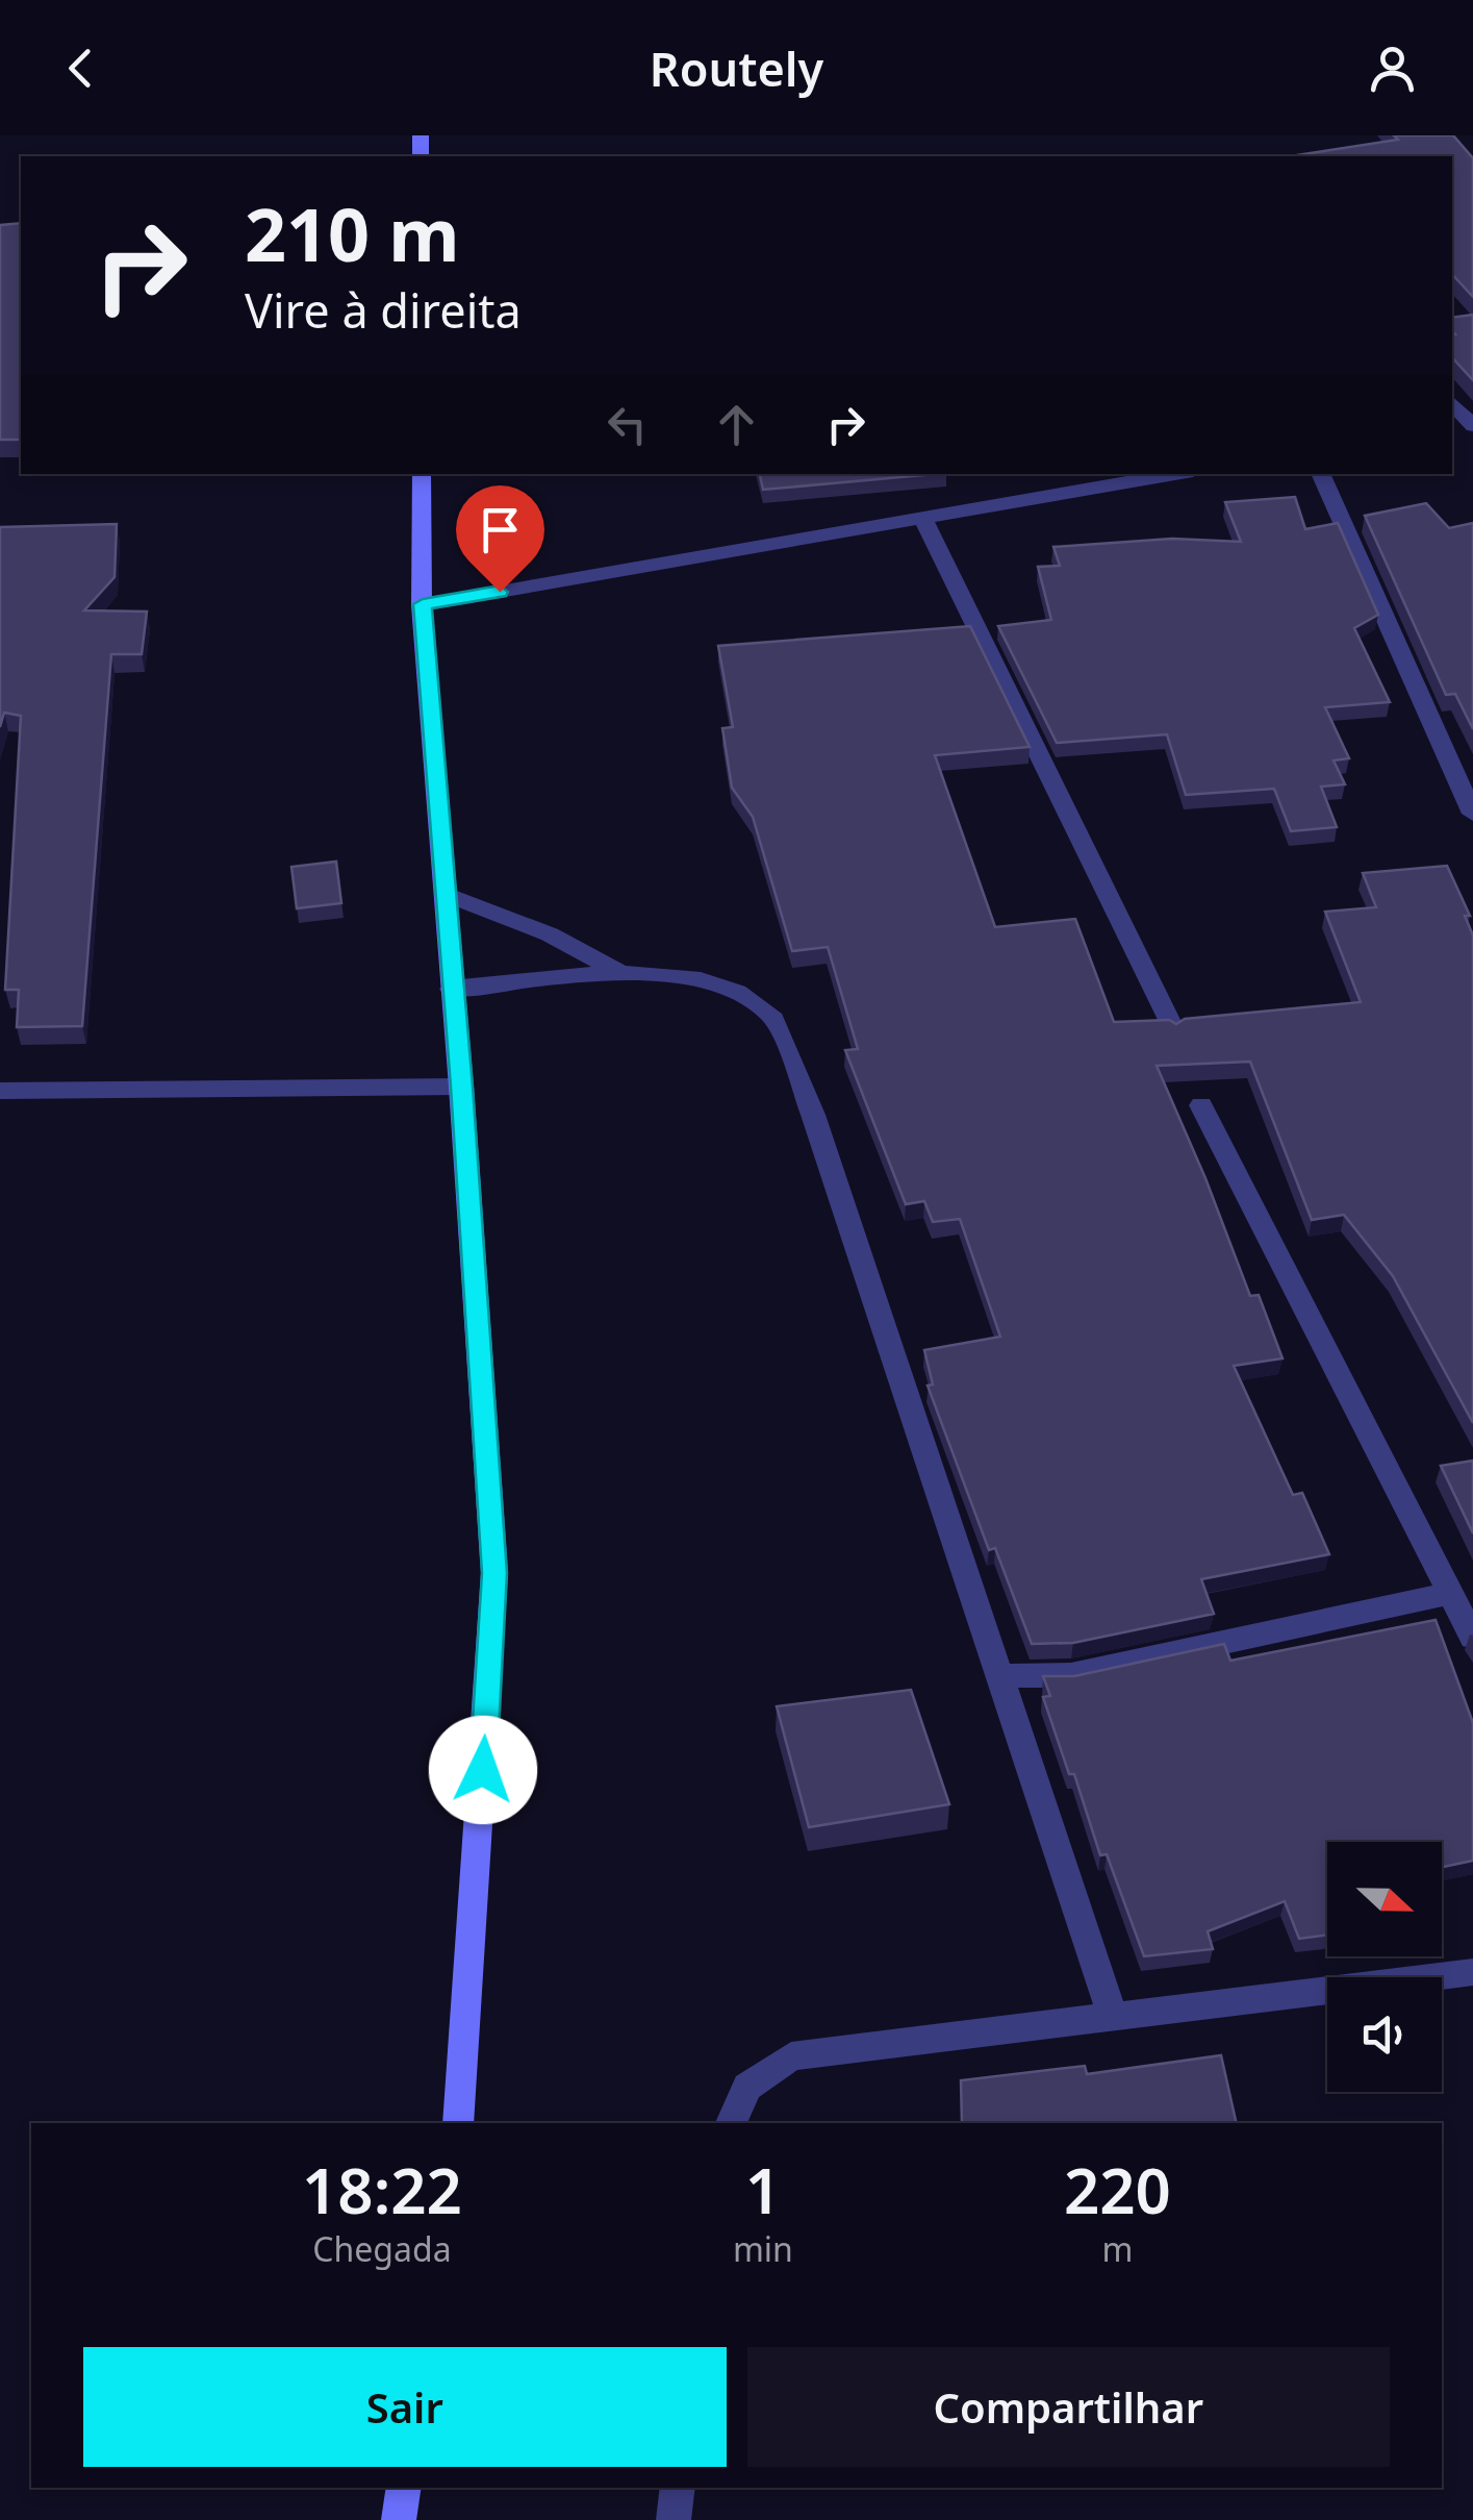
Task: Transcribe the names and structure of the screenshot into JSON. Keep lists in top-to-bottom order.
{
  "north": "right",
  "page": {
    "header": "Routely",
    "turn": ["210 m", "Vire à direita"],
    "eta": [
      "18:22",
      "Chegada",
      "1",
      "min",
      "220",
      "m"
    ],
    "buttons": ["Sair", "Compartilhar"]
  }
}
